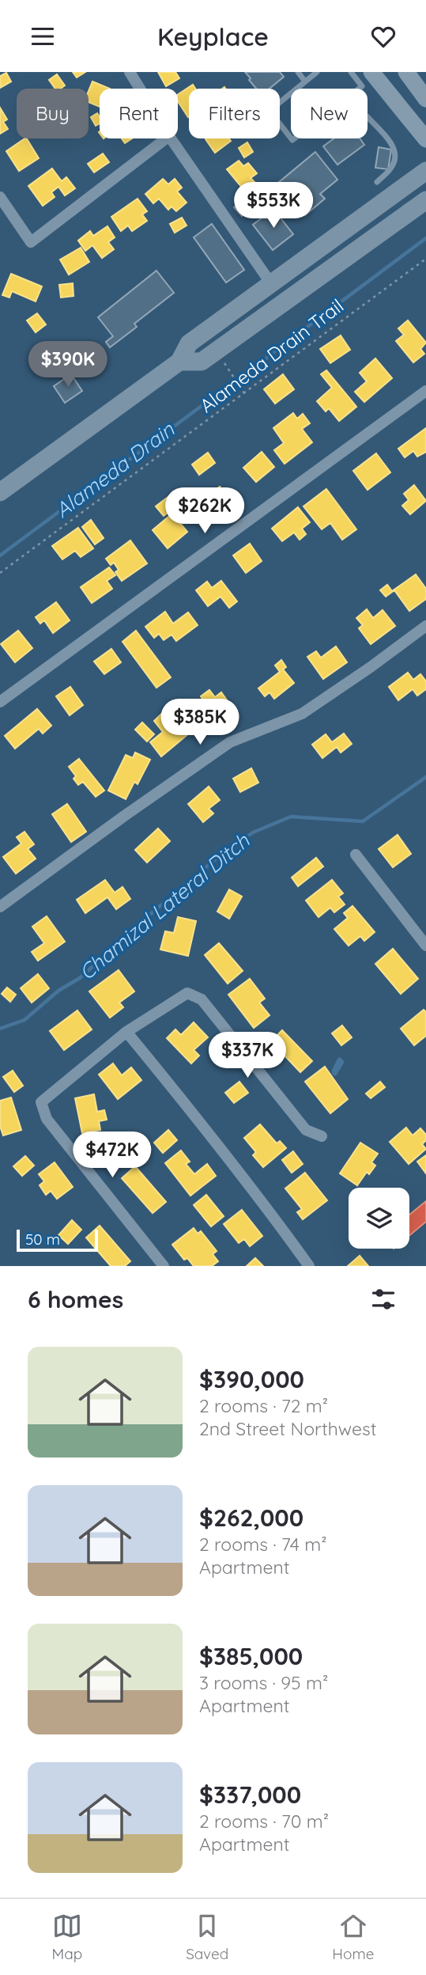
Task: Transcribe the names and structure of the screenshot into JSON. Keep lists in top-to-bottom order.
{
  "streets": {
    "path": ["Alameda Drain Trail"]
  },
  "water": ["Alameda Drain", "Chamizal Lateral Ditch"],
  "scale_bar": "50 m",
  "page": {
    "header": "Keyplace",
    "chip": [
      "Buy",
      "Rent",
      "Filters",
      "New"
    ],
    "price": [
      "$553K",
      "$390K",
      "$262K",
      "$385K",
      "$337K",
      "$472K"
    ],
    "scale": "50 m",
    "heading": "6 homes",
    "list": [
      {
        "name": "$390,000",
        "note": "2 rooms · 72 m² · 2nd Street Northwest"
      },
      {
        "name": "$262,000",
        "note": "2 rooms · 74 m² · Apartment"
      },
      {
        "name": "$385,000",
        "note": "3 rooms · 95 m² · Apartment"
      },
      {
        "name": "$337,000",
        "note": "2 rooms · 70 m² · Apartment"
      }
    ],
    "tabs": ["Map", "Saved", "Home"]
  }
}
